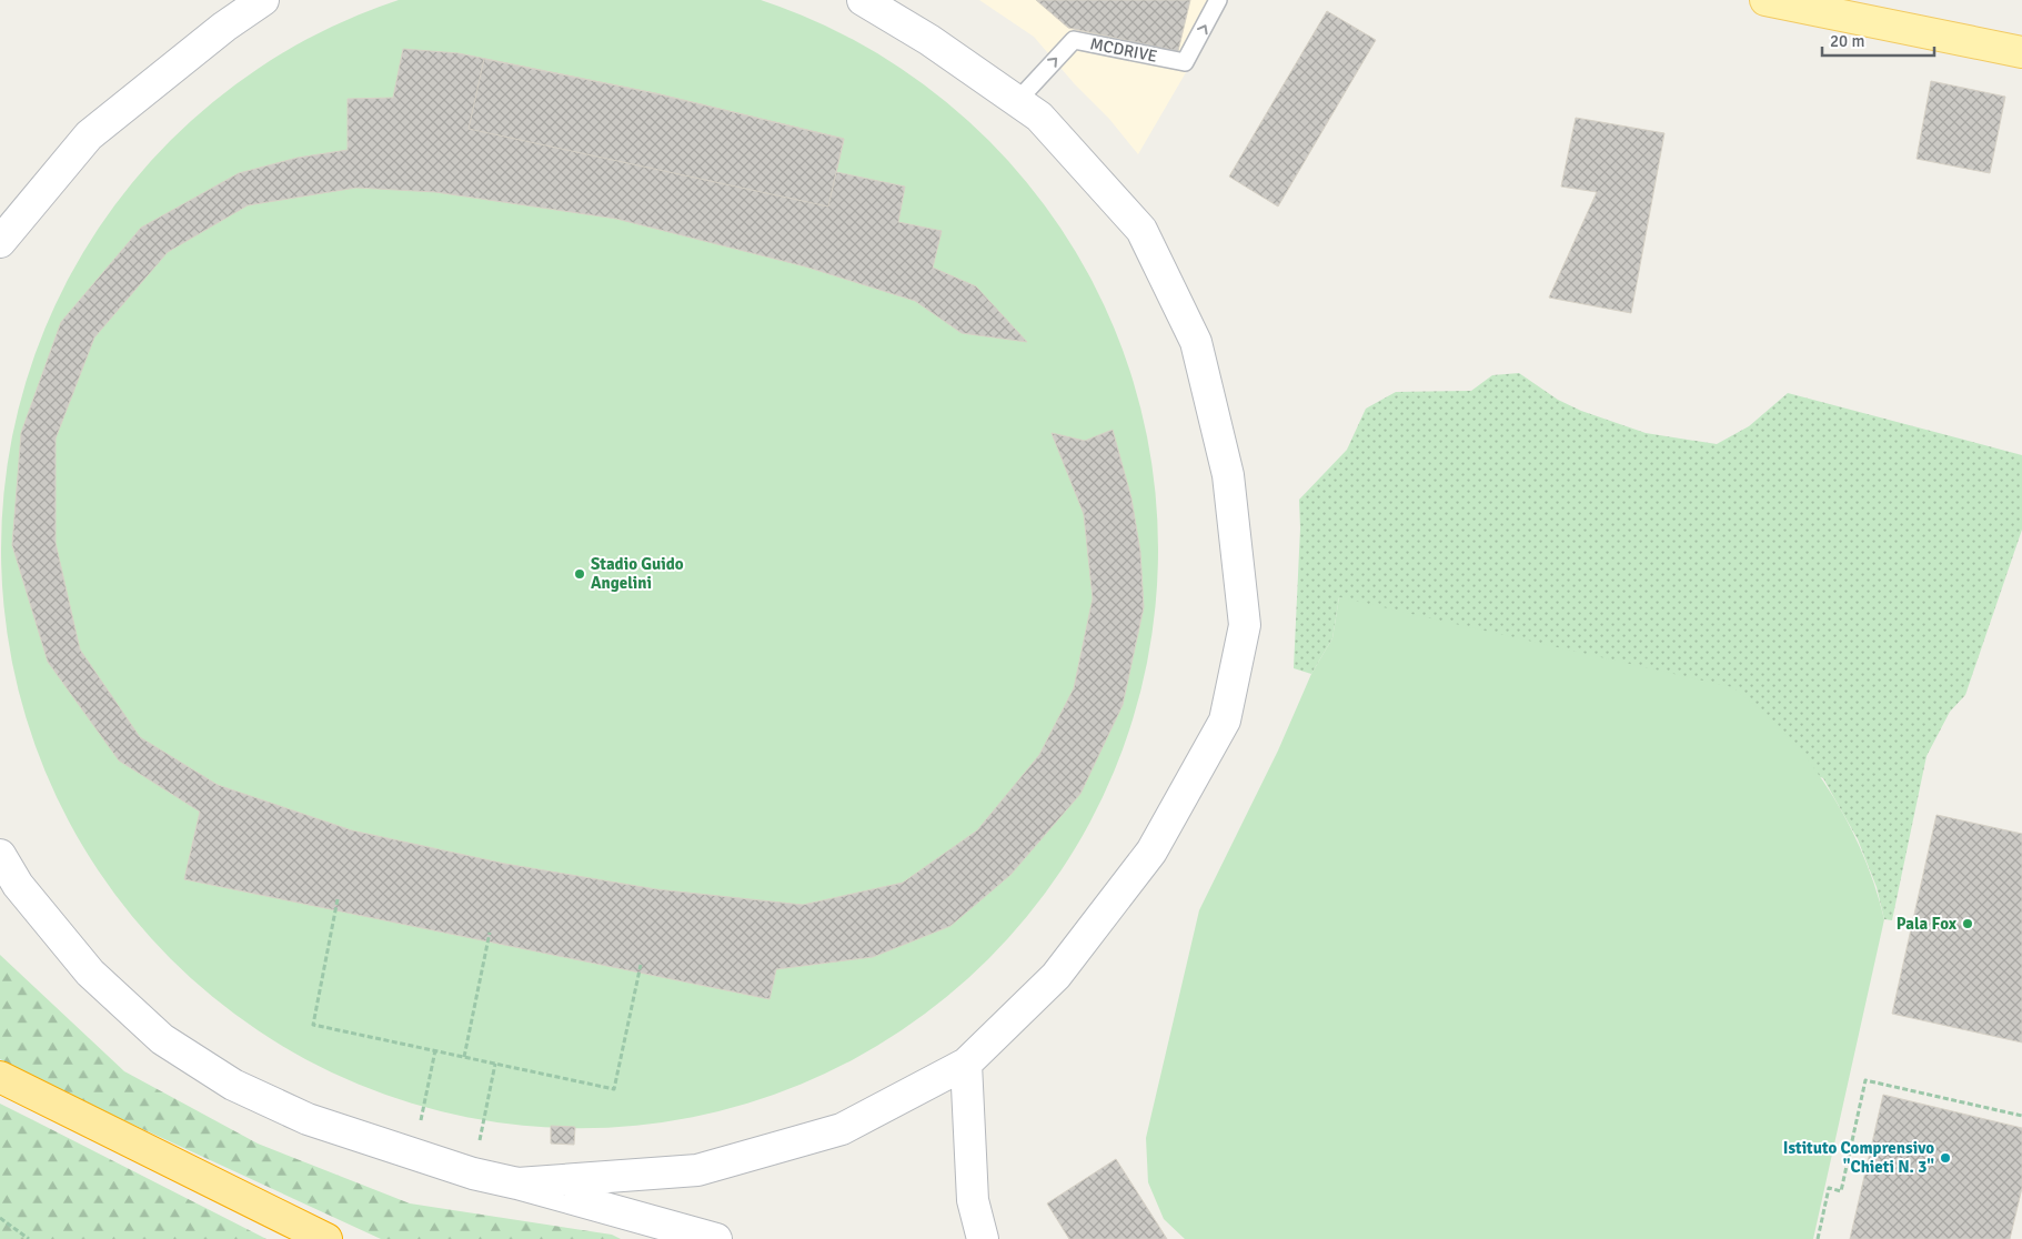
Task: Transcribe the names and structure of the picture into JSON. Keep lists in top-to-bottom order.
{
  "streets": {
    "lane": ["MCDRIVE"]
  },
  "one_way": ["MCDRIVE"],
  "places": ["Stadio Guido Angelini", "Pala Fox", "Istituto Comprensivo \"Chieti N. 3\""],
  "scale_bar": "20 m"
}
